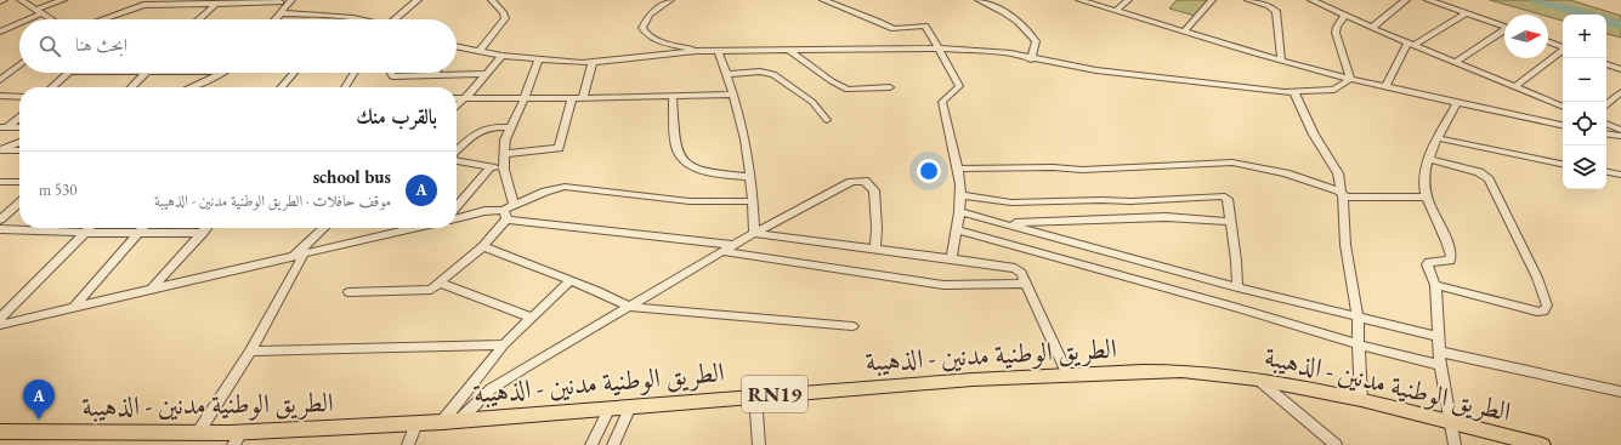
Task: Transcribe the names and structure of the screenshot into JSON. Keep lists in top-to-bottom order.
{
  "streets": {
    "main road": ["الطريق الوطنية مدنين - الذهيبة", "RN19"]
  },
  "north": "right",
  "page": {
    "map_buttons": ["+", "−"],
    "search": "ابحث هنا",
    "heading": "بالقرب منك",
    "list": [
      {
        "mark": "A",
        "name": "school bus",
        "note": "موقف حافلات · الطريق الوطنية مدنين - الذهيبة",
        "value": "530 m"
      }
    ],
    "pins": "A"
  }
}
